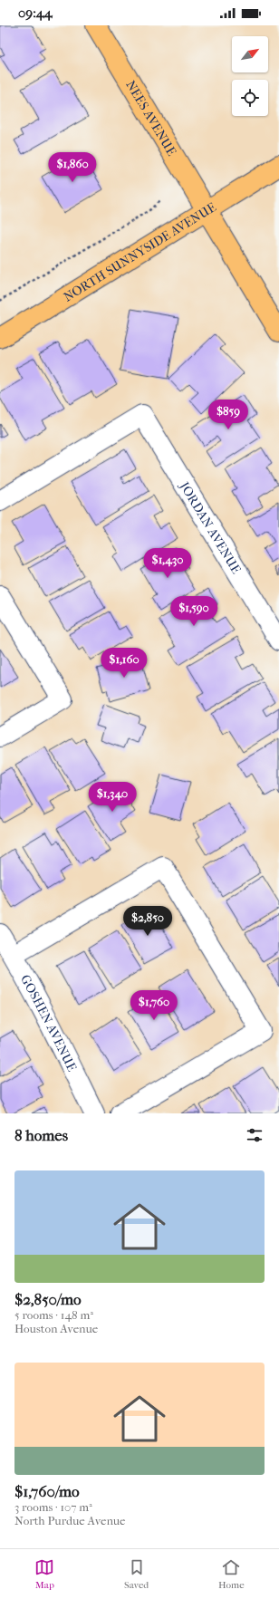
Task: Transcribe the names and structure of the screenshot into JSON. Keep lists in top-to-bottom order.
{
  "streets": {
    "main road": ["NEES AVENUE", "NORTH SUNNYSIDE AVENUE"],
    "street": ["JORDAN AVENUE", "GOSHEN AVENUE"]
  },
  "crossings": [
    ["NEES AVENUE", "NORTH SUNNYSIDE AVENUE"]
  ],
  "north": "top right",
  "page": {
    "status": "09:44",
    "price": [
      "$1,860",
      "$859",
      "$1,430",
      "$1,590",
      "$1,160",
      "$1,340",
      "$2,850",
      "$1,760"
    ],
    "heading": "8 homes",
    "list": [
      {
        "name": "$2,850/mo",
        "note": "5 rooms · 148 m² · Houston Avenue"
      },
      {
        "name": "$1,760/mo",
        "note": "3 rooms · 107 m² · North Purdue Avenue"
      }
    ],
    "tabs": ["Map", "Saved", "Home"]
  }
}
